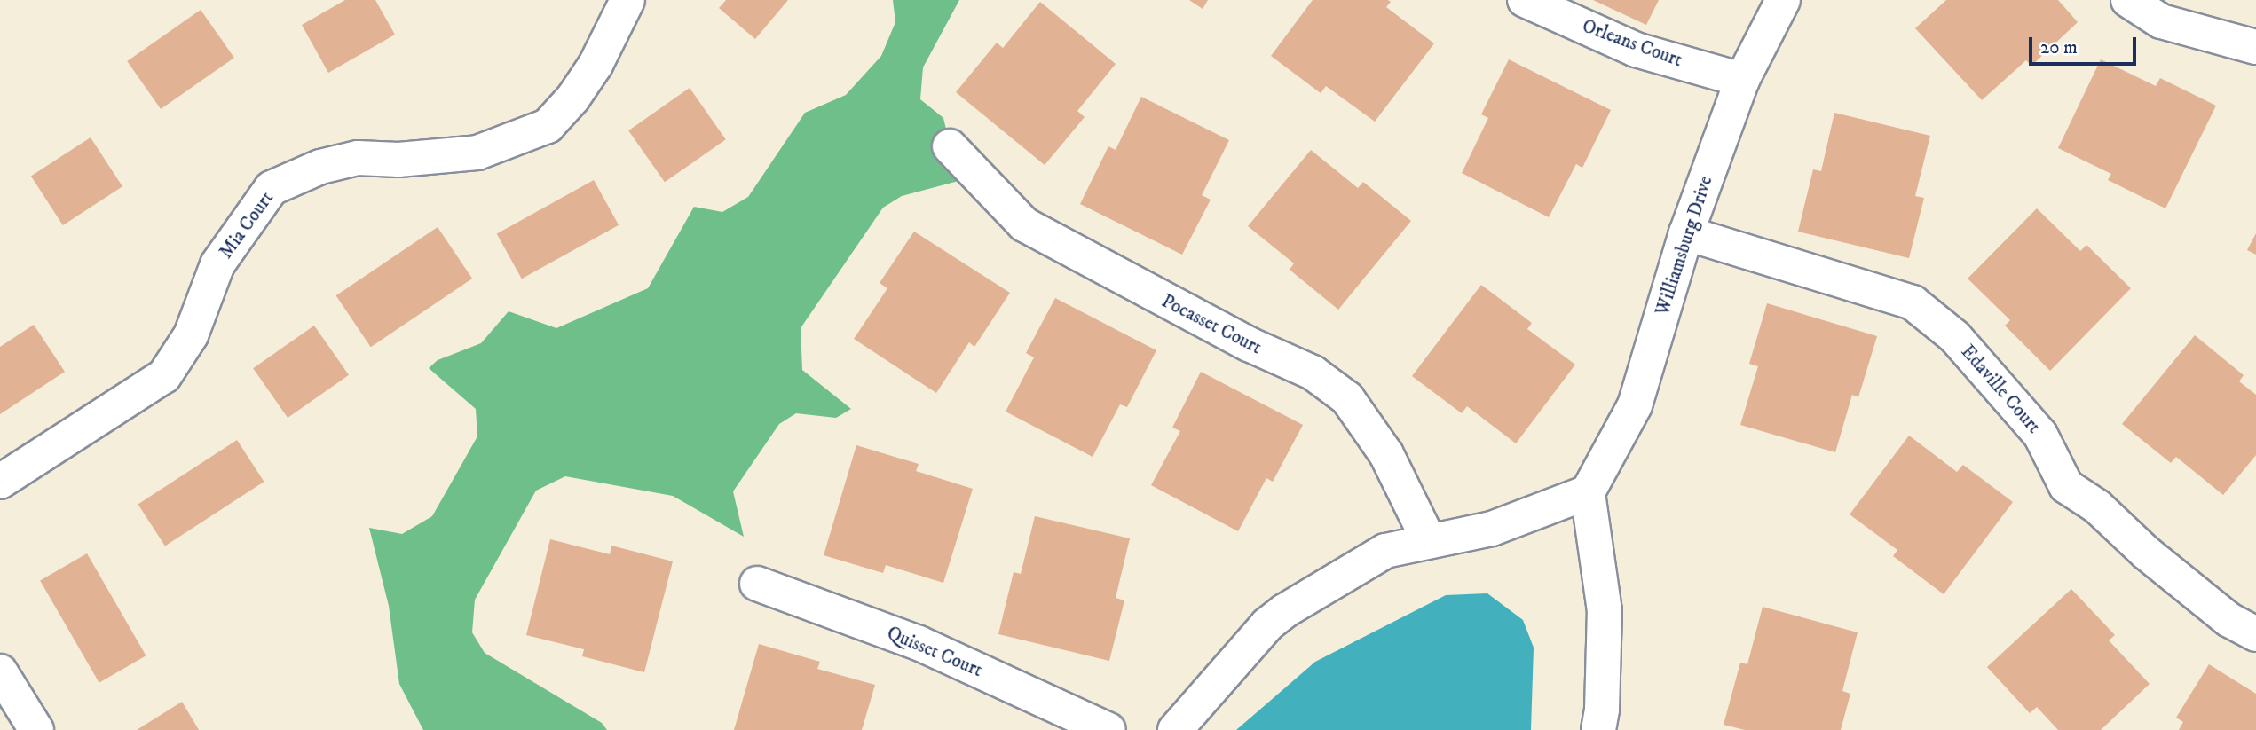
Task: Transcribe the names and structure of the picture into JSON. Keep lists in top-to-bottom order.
{
  "streets": {
    "street": [
      "Orleans Court",
      "Mia Court",
      "Williamsburg Drive",
      "Pocasset Court",
      "Edaville Court",
      "Quisset Court"
    ]
  },
  "crossings": [
    ["Orleans Court", "Williamsburg Drive"],
    ["Williamsburg Drive", "Edaville Court"]
  ],
  "scale_bar": "20 m"
}
